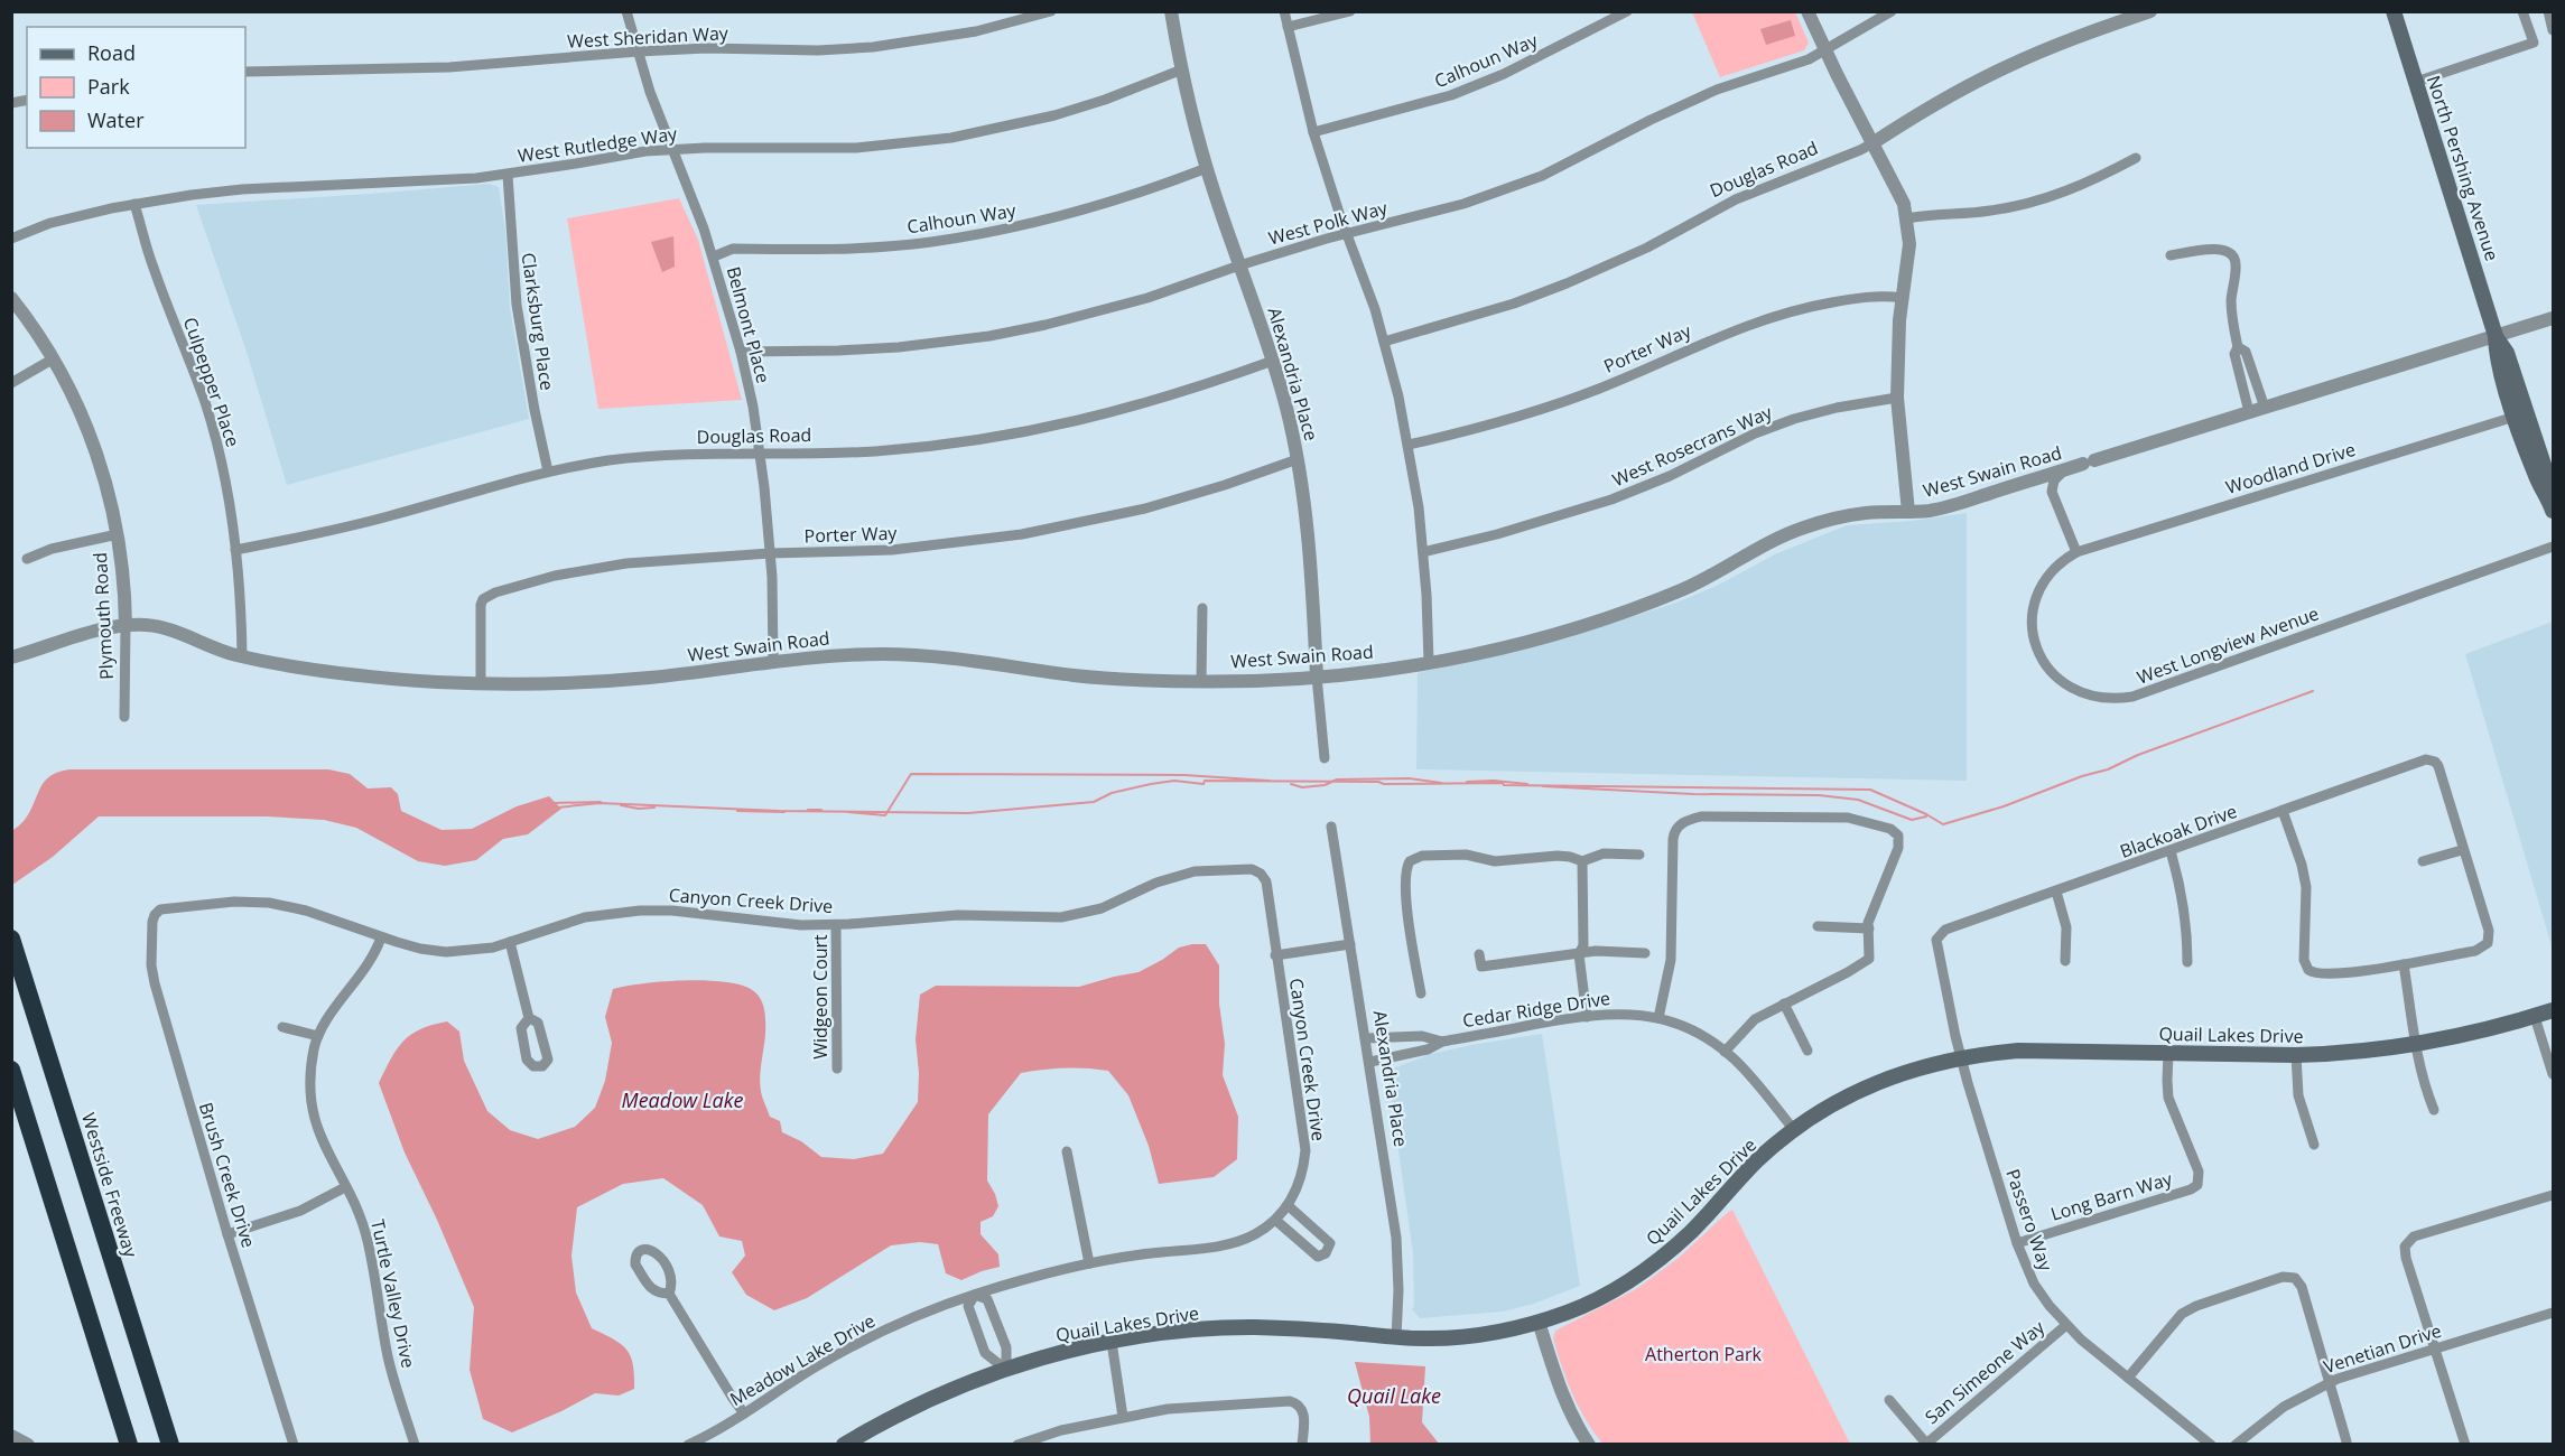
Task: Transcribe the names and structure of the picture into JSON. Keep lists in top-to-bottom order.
{
  "streets": {
    "highway": ["Westside Freeway"],
    "main road": ["North Pershing Avenue", "Quail Lakes Drive"],
    "street": [
      "West Sheridan Way",
      "Calhoun Way",
      "West Rutledge Way",
      "Douglas Road",
      "West Polk Way",
      "Clarksburg Place",
      "Belmont Place",
      "Porter Way",
      "Alexandria Place",
      "Culpepper Place",
      "West Rosecrans Way",
      "Woodland Drive",
      "West Swain Road",
      "Plymouth Road",
      "West Longview Avenue",
      "Blackoak Drive",
      "Canyon Creek Drive",
      "Widgeon Court",
      "Cedar Ridge Drive",
      "Brush Creek Drive",
      "Long Barn Way",
      "Passero Way",
      "Turtle Valley Drive",
      "Venetian Drive",
      "Meadow Lake Drive",
      "San Simeone Way"
    ]
  },
  "crossings": [
    ["West Sheridan Way", "Belmont Place"],
    ["Calhoun Way", "Belmont Place"],
    ["Calhoun Way", "Alexandria Place"],
    ["West Rutledge Way", "Clarksburg Place"],
    ["West Rutledge Way", "Belmont Place"],
    ["West Rutledge Way", "Alexandria Place"],
    ["West Rutledge Way", "Culpepper Place"],
    ["North Pershing Avenue", "Woodland Drive"],
    ["North Pershing Avenue", "West Swain Road"],
    ["Douglas Road", "Clarksburg Place"],
    ["Douglas Road", "Belmont Place"],
    ["Douglas Road", "Alexandria Place"],
    ["Douglas Road", "Culpepper Place"],
    ["West Polk Way", "Belmont Place"],
    ["West Polk Way", "Alexandria Place"],
    ["Belmont Place", "Porter Way"],
    ["Belmont Place", "West Swain Road"],
    ["Porter Way", "Alexandria Place"],
    ["Porter Way", "West Swain Road"],
    ["Alexandria Place", "West Swain Road"],
    ["Alexandria Place", "Canyon Creek Drive"],
    ["Alexandria Place", "Cedar Ridge Drive"],
    ["Alexandria Place", "Quail Lakes Drive"],
    ["Culpepper Place", "West Swain Road"],
    ["Woodland Drive", "West Longview Avenue"],
    ["West Swain Road", "Plymouth Road"],
    ["Blackoak Drive", "Passero Way"],
    ["Canyon Creek Drive", "Widgeon Court"],
    ["Canyon Creek Drive", "Brush Creek Drive"],
    ["Canyon Creek Drive", "Turtle Valley Drive"],
    ["Canyon Creek Drive", "Meadow Lake Drive"],
    ["Cedar Ridge Drive", "Quail Lakes Drive"],
    ["Quail Lakes Drive", "Long Barn Way"],
    ["Quail Lakes Drive", "Passero Way"],
    ["Long Barn Way", "Passero Way"],
    ["Passero Way", "San Simeone Way"]
  ],
  "water": ["Meadow Lake", "Quail Lake"],
  "parks": ["Atherton Park"],
  "legend": ["Road", "Park", "Water"]
}
